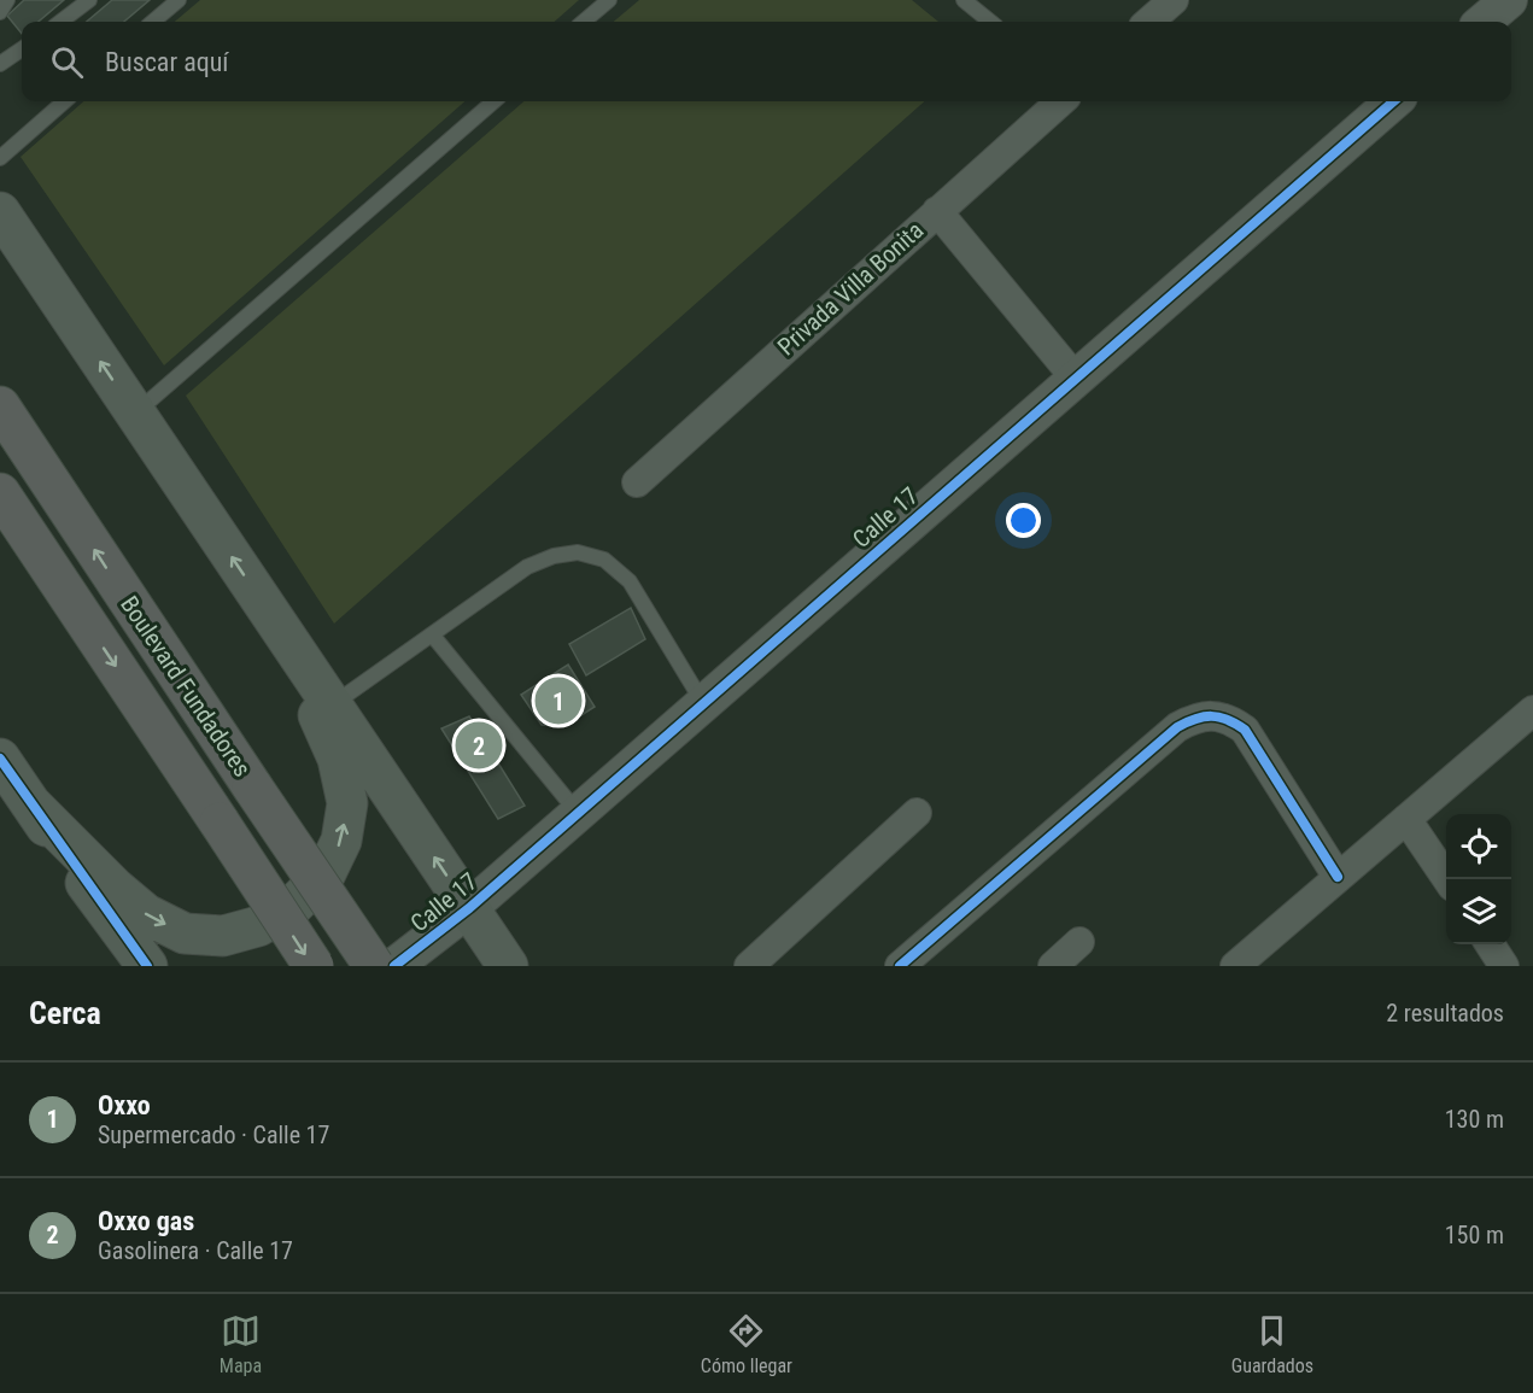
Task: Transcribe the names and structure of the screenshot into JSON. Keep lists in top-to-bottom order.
{
  "streets": {
    "highway": ["Boulevard Fundadores"],
    "street": ["Privada Villa Bonita", "Calle 17"]
  },
  "page": {
    "search": "Buscar aquí",
    "pins": ["1", "2"],
    "heading": ["Cerca", "2 resultados"],
    "list": [
      {
        "mark": "1",
        "name": "Oxxo",
        "note": "Supermercado · Calle 17",
        "value": "130 m"
      },
      {
        "mark": "2",
        "name": "Oxxo gas",
        "note": "Gasolinera · Calle 17",
        "value": "150 m"
      }
    ],
    "nav": ["Mapa", "Cómo llegar", "Guardados"]
  }
}
